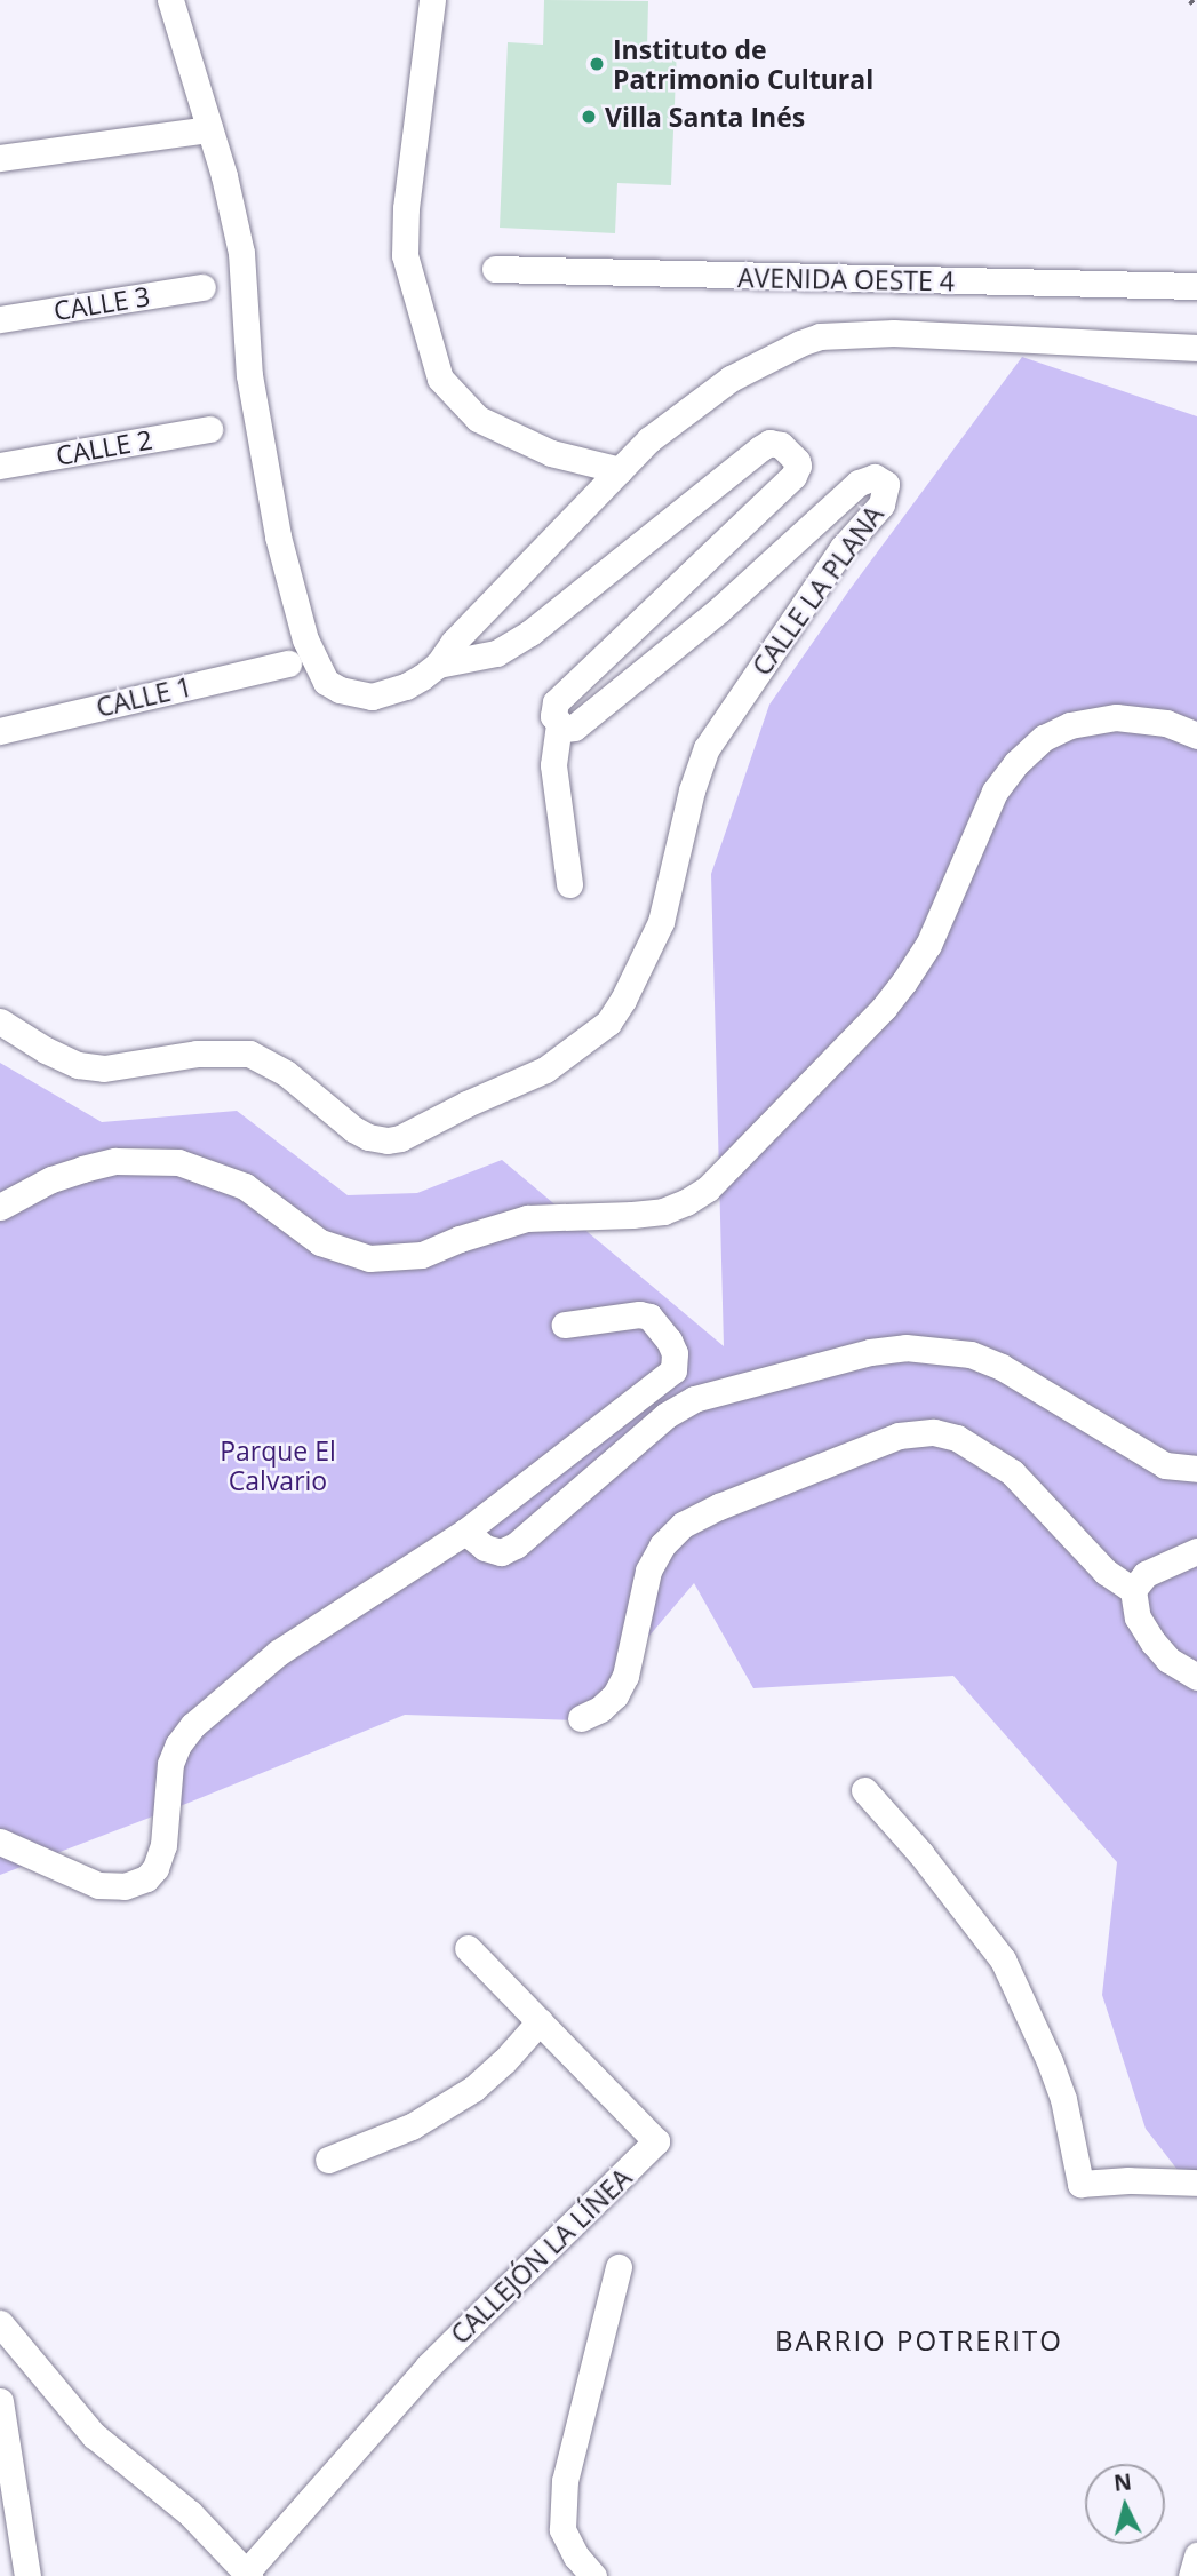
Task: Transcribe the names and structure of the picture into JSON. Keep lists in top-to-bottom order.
{
  "streets": {
    "street": [
      "AVENIDA OESTE 4",
      "CALLE 3",
      "CALLE 2",
      "CALLE LA PLANA",
      "CALLE 1",
      "CALLEJÓN LA LÍNEA"
    ]
  },
  "districts": ["BARRIO POTRERITO"],
  "parks": ["Parque El Calvario"],
  "places": ["Instituto de Patrimonio Cultural", "Villa Santa Inés"],
  "north": "top"
}
